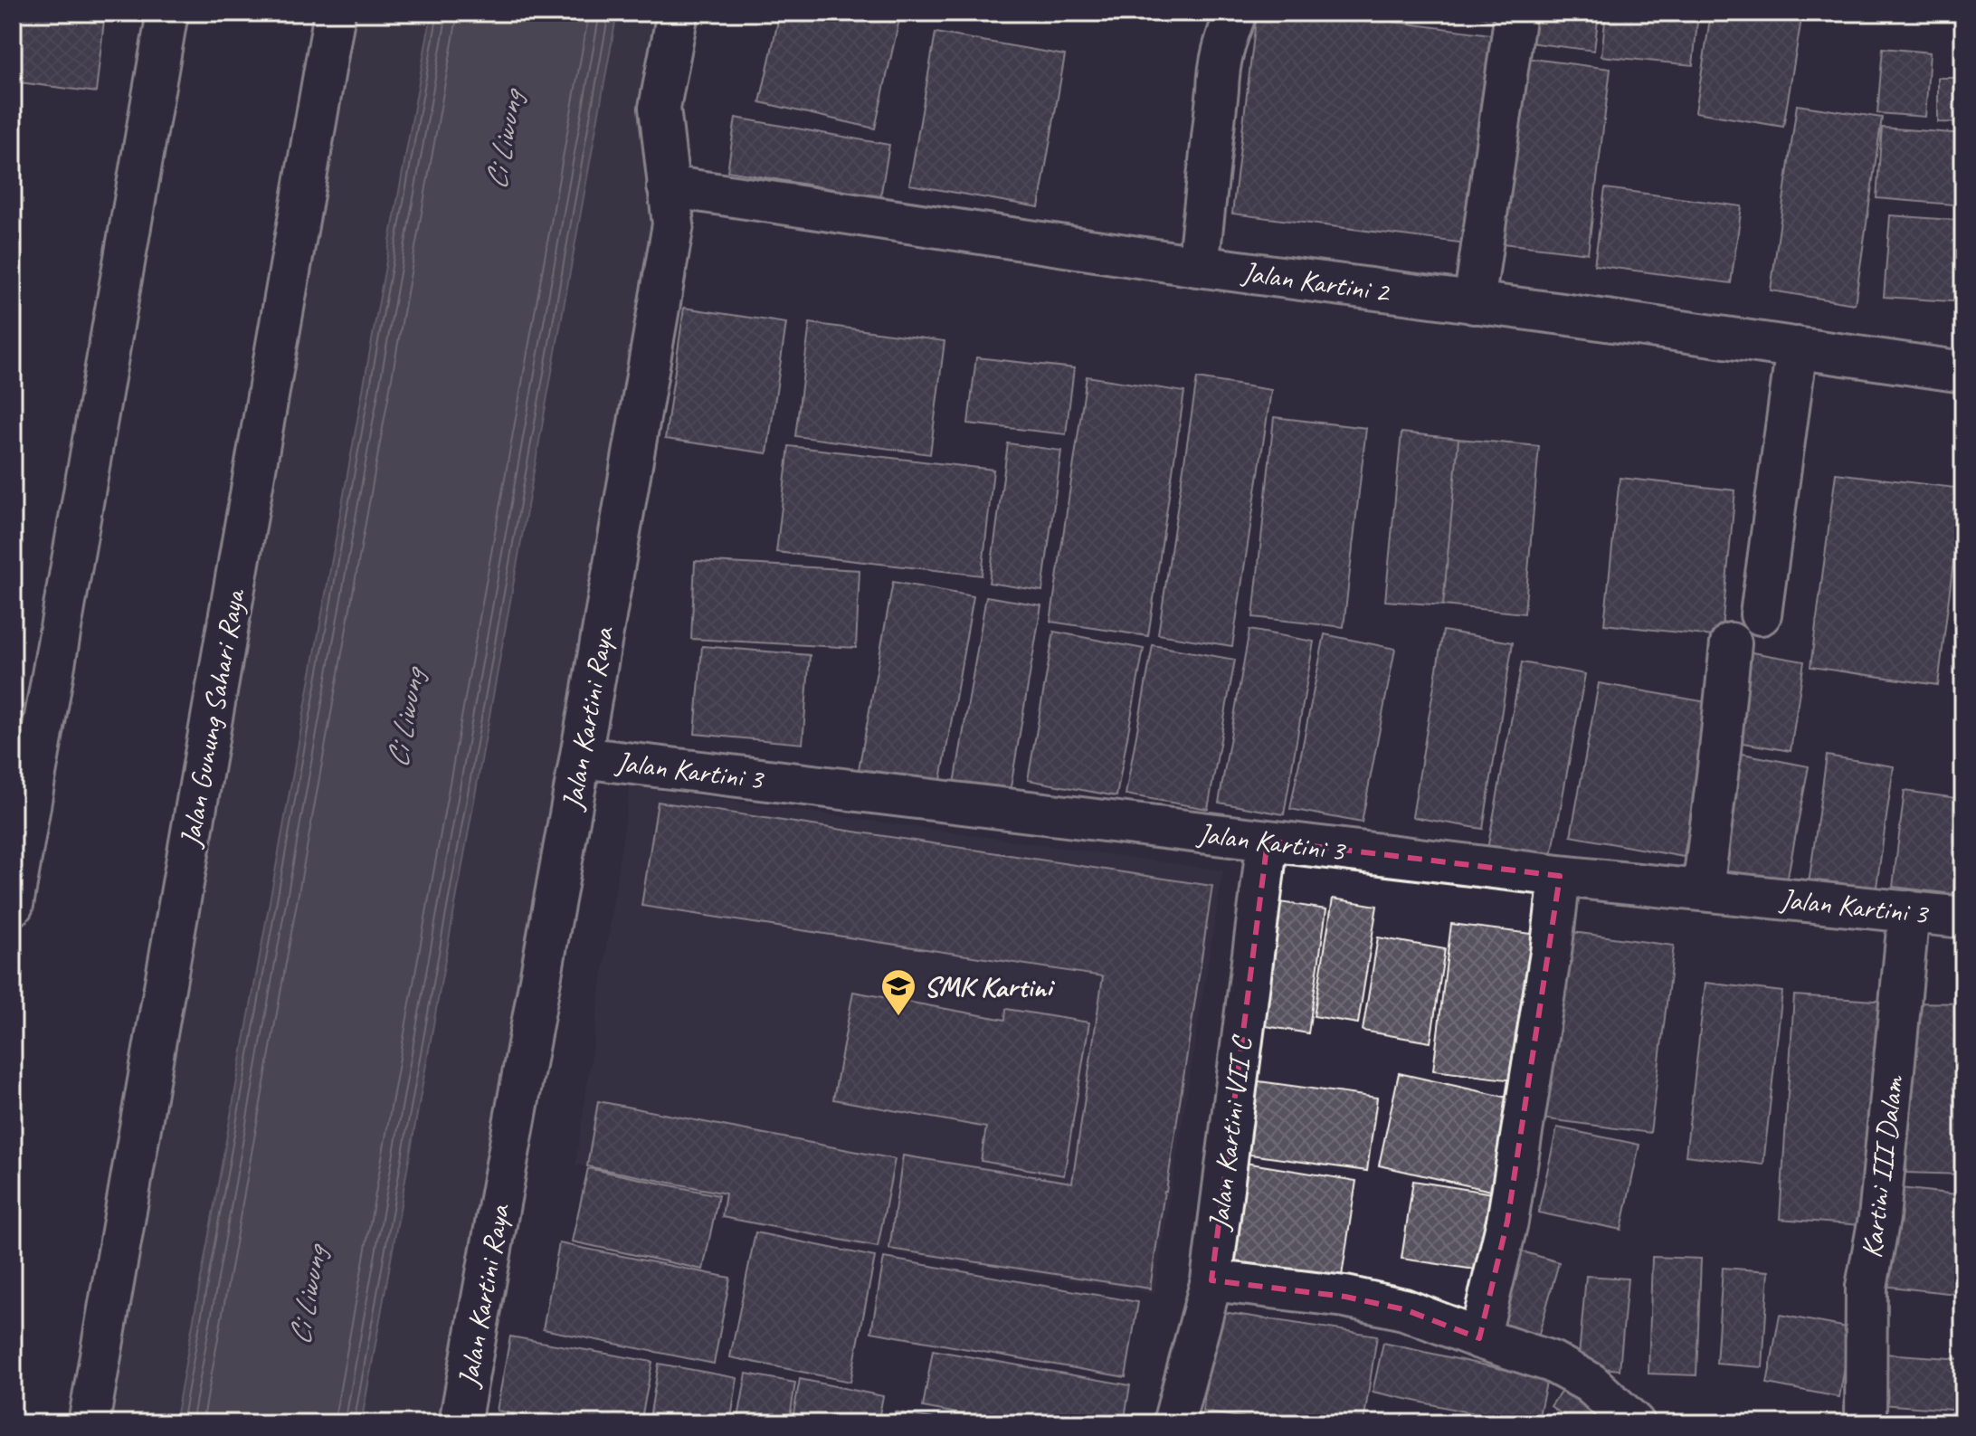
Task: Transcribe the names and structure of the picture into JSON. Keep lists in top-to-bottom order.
{
  "streets": {
    "street": [
      "Jalan Kartini 2",
      "Jalan Gunung Sahari Raya",
      "Jalan Kartini Raya",
      "Jalan Kartini 3",
      "Jalan Kartini VII C",
      "Kartini III Dalam"
    ]
  },
  "crossings": [
    ["Jalan Kartini 2", "Jalan Kartini Raya"],
    ["Jalan Kartini Raya", "Jalan Kartini 3"],
    ["Jalan Kartini 3", "Jalan Kartini VII C"],
    ["Jalan Kartini 3", "Kartini III Dalam"]
  ],
  "water": ["Ci Liwung"],
  "places": {
    "school or university": ["SMK Kartini"]
  }
}
